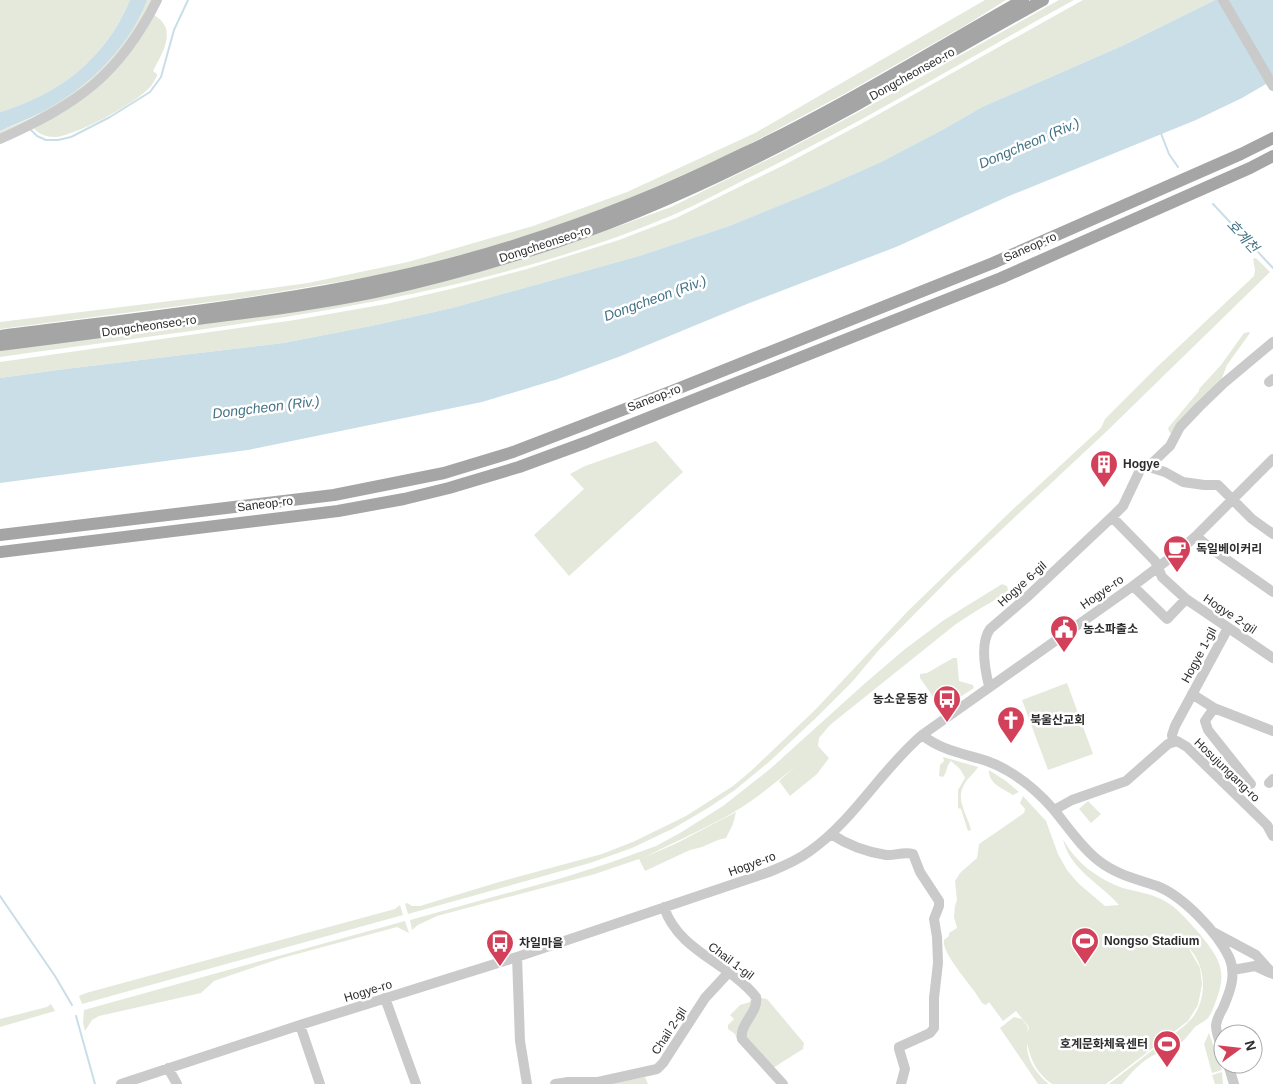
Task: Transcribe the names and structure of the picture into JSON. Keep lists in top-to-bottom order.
{
  "streets": {
    "main road": ["Dongcheonseo-ro", "Saneop-ro"],
    "street": [
      "Hogye 6-gil",
      "Hogye-ro",
      "Hogye 2-gil",
      "Hogye 1-gil",
      "Hosujungang-ro",
      "Chail 1-gil",
      "Chail 2-gil"
    ]
  },
  "crossings": [
    ["Hogye 6-gil", "Hogye-ro"],
    ["Hogye-ro", "Hogye 2-gil"],
    ["Hogye-ro", "Chail 1-gil"],
    ["Hogye 2-gil", "Hogye 1-gil"],
    ["Hogye 1-gil", "Hosujungang-ro"],
    ["Chail 1-gil", "Chail 2-gil"]
  ],
  "water": ["Dongcheon (Riv.)", "호계천"],
  "places": {
    "building": ["Hogye"],
    "cafe": ["독일베이커리"],
    "public building": ["농소파출소"],
    "bus stop": ["농소운동장", "차일마을"],
    "church": ["북울산교회"],
    "sports": ["Nongso Stadium", "호계문화체육센터"]
  },
  "north": "right"
}
